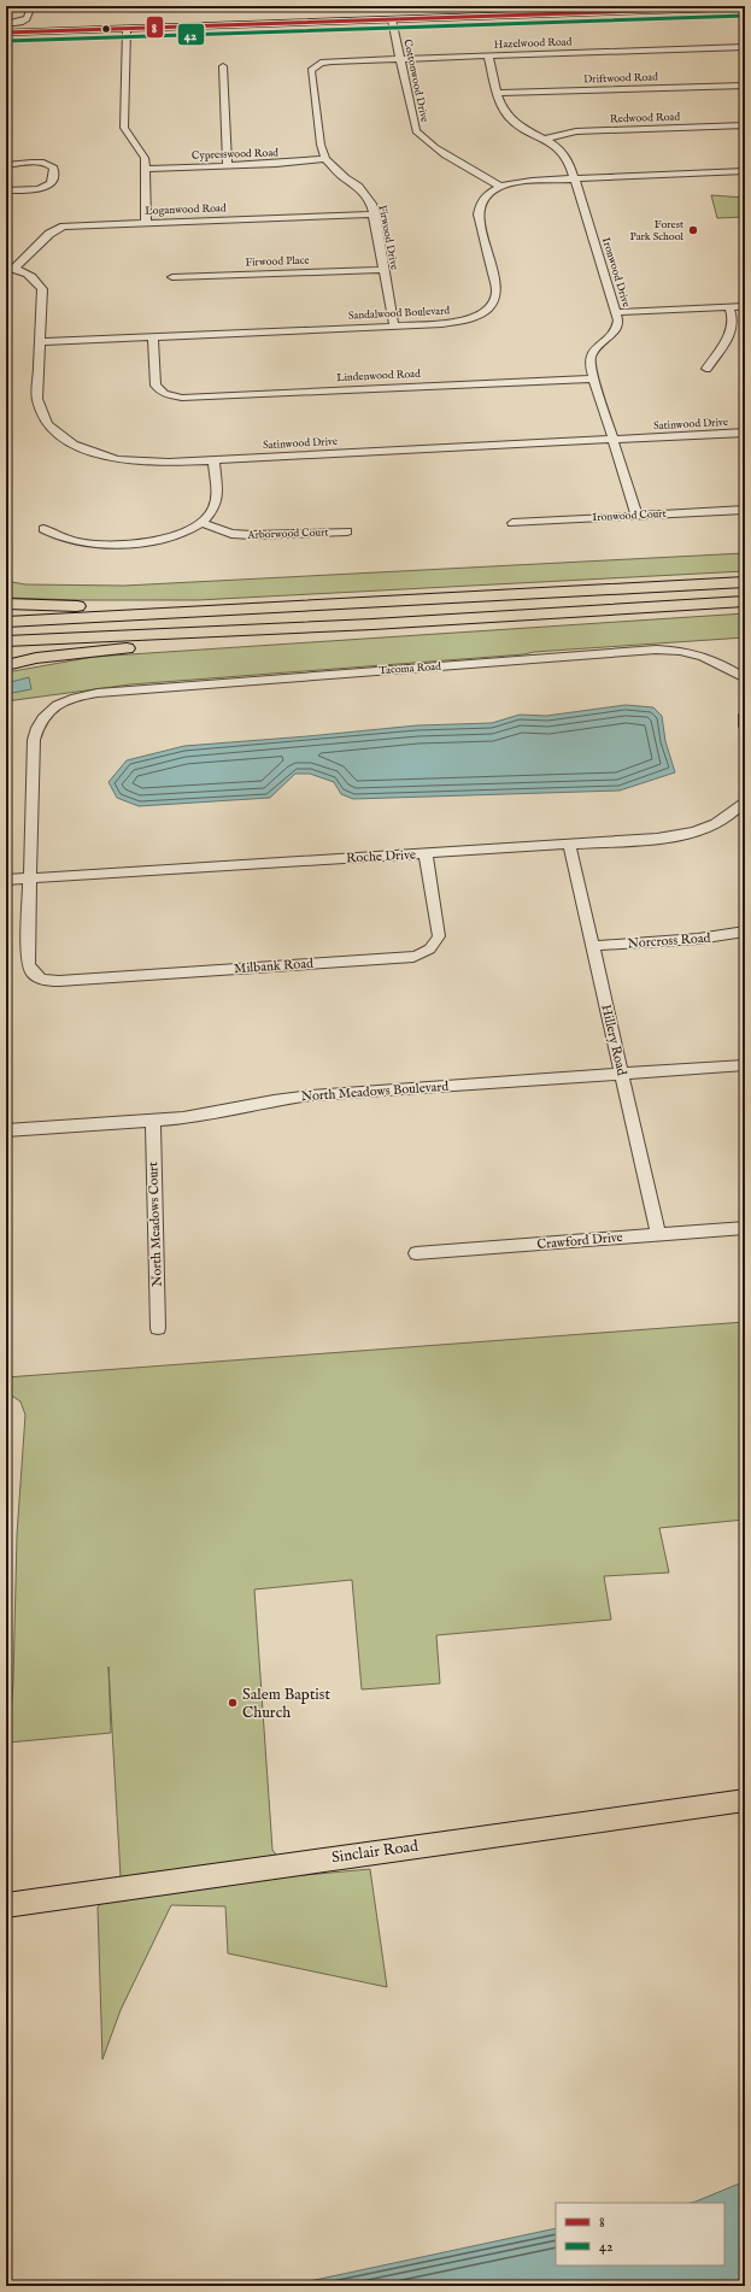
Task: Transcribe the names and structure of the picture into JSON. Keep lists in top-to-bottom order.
{
  "streets": {
    "main road": ["Sinclair Road"],
    "street": [
      "Hazelwood Road",
      "Driftwood Road",
      "Cottonwood Drive",
      "Redwood Road",
      "Cypresswood Road",
      "Loganwood Road",
      "Firwood Drive",
      "Firwood Place",
      "Ironwood Drive",
      "Sandalwood Boulevard",
      "Lindenwood Road",
      "Satinwood Drive",
      "Ironwood Court",
      "Arborwood Court",
      "Tacoma Road",
      "Roche Drive",
      "Norcross Road",
      "Milbank Road",
      "Hillery Road",
      "North Meadows Boulevard",
      "North Meadows Court",
      "Crawford Drive"
    ]
  },
  "crossings": [
    ["Hazelwood Road", "Cottonwood Drive"],
    ["Hazelwood Road", "Cypresswood Road"],
    ["Hazelwood Road", "Firwood Drive"],
    ["Hazelwood Road", "Ironwood Drive"],
    ["Driftwood Road", "Ironwood Drive"],
    ["Cottonwood Drive", "Sandalwood Boulevard"],
    ["Redwood Road", "Ironwood Drive"],
    ["Cypresswood Road", "Firwood Drive"],
    ["Loganwood Road", "Firwood Drive"],
    ["Loganwood Road", "Satinwood Drive"],
    ["Firwood Drive", "Firwood Place"],
    ["Firwood Drive", "Sandalwood Boulevard"],
    ["Ironwood Drive", "Sandalwood Boulevard"],
    ["Ironwood Drive", "Lindenwood Road"],
    ["Ironwood Drive", "Satinwood Drive"],
    ["Ironwood Drive", "Ironwood Court"],
    ["Sandalwood Boulevard", "Lindenwood Road"],
    ["Sandalwood Boulevard", "Satinwood Drive"],
    ["Tacoma Road", "Roche Drive"],
    ["Tacoma Road", "Milbank Road"],
    ["Roche Drive", "Milbank Road"],
    ["Roche Drive", "Hillery Road"],
    ["Norcross Road", "Hillery Road"],
    ["Hillery Road", "North Meadows Boulevard"],
    ["Hillery Road", "Crawford Drive"],
    ["North Meadows Boulevard", "North Meadows Court"]
  ],
  "places": ["Forest Park School", "Salem Baptist Church"],
  "lines": ["transit line 8", "transit line 42"],
  "legend": ["8", "42"]
}
